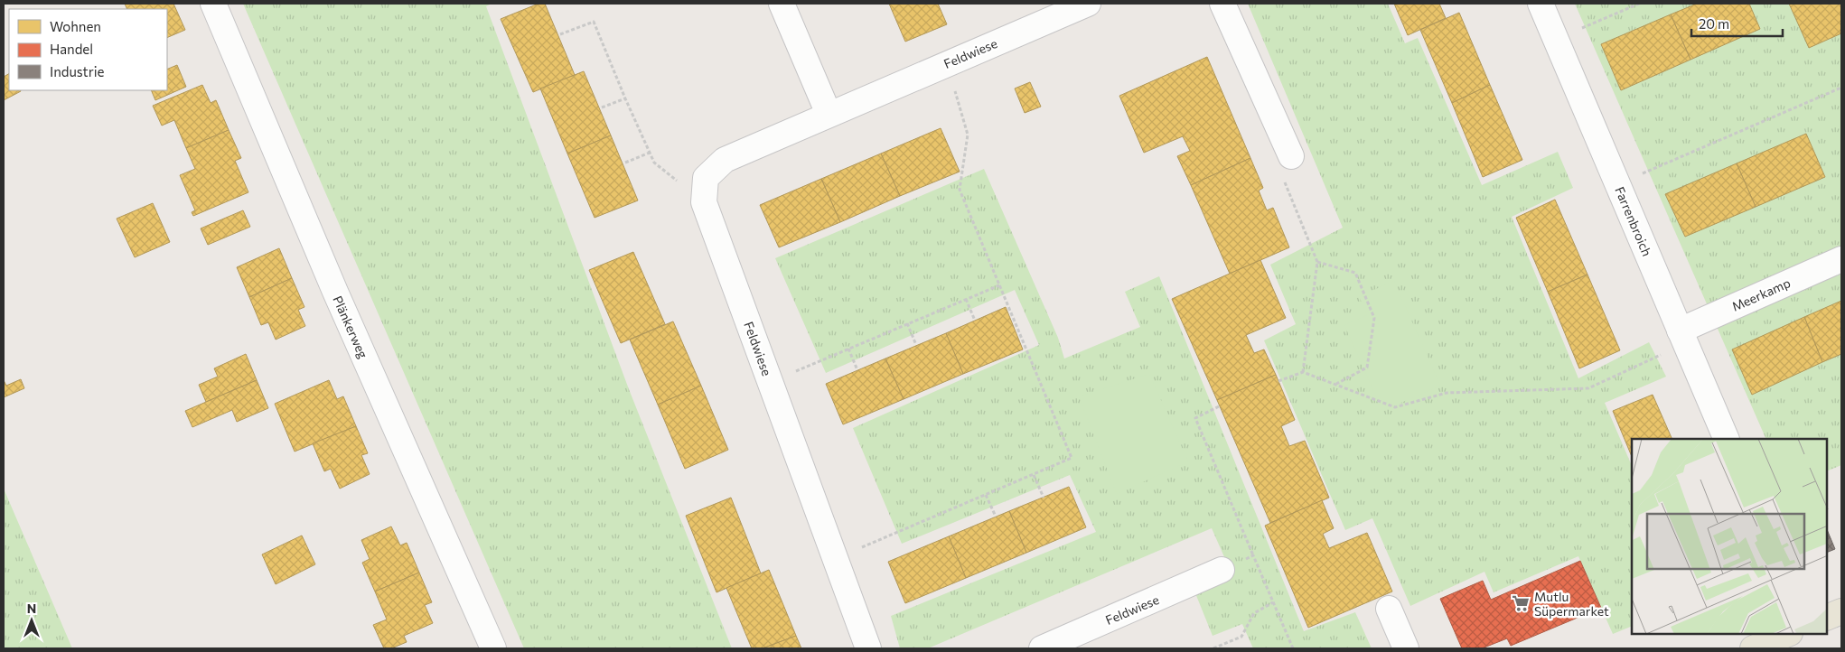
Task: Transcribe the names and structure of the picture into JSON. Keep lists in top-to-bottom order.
{
  "streets": {
    "street": [
      "Feldwiese",
      "Farrenbroich",
      "Meerkamp",
      "Plänkerweg"
    ]
  },
  "crossings": [
    ["Farrenbroich", "Meerkamp"]
  ],
  "places": {
    "supermarket": ["Mutlu Süpermarket"]
  },
  "legend": ["Wohnen", "Handel", "Industrie"],
  "scale_bar": "20 m",
  "north": "top"
}
